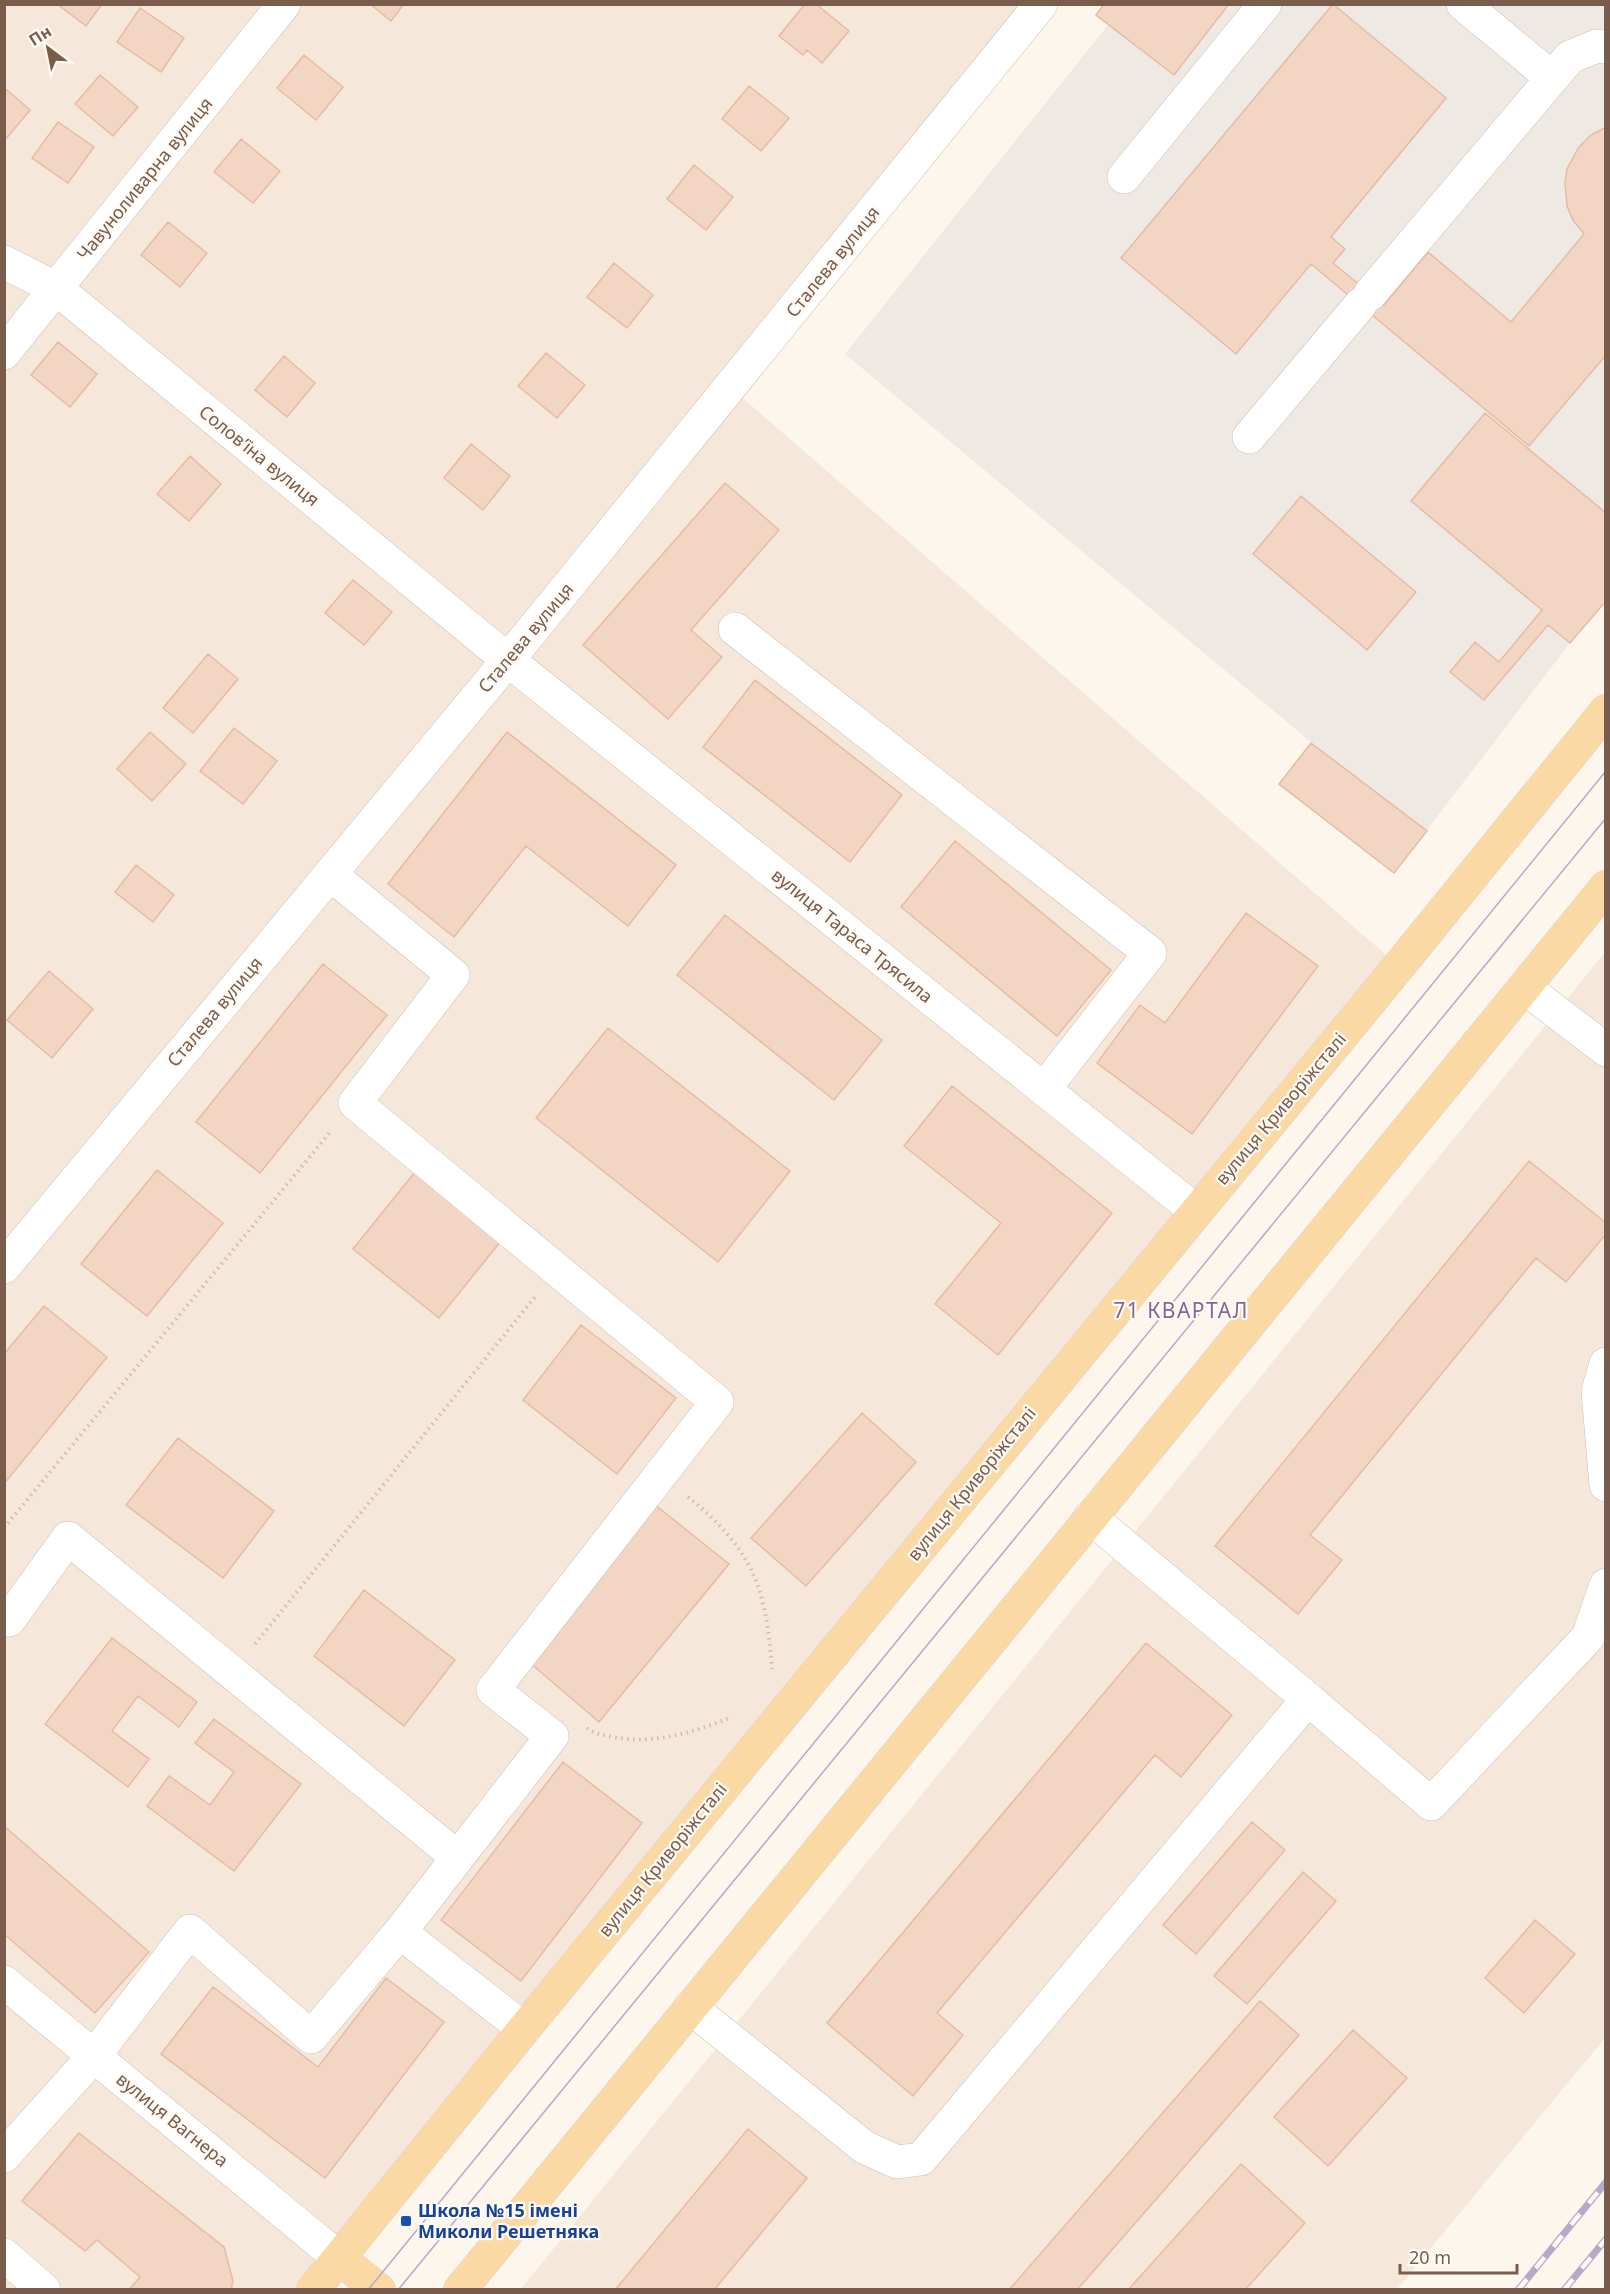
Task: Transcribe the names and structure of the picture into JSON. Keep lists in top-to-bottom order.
{
  "streets": {
    "main road": ["вулиця Криворіжсталі"],
    "street": [
      "Чавуноливарна вулиця",
      "Сталева вулиця",
      "Соловʼїна вулиця",
      "вулиця Тараса Трясила",
      "вулиця Вагнера"
    ]
  },
  "crossings": [
    ["Чавуноливарна вулиця", "Соловʼїна вулиця"],
    ["Сталева вулиця", "Соловʼїна вулиця"],
    ["Сталева вулиця", "вулиця Тараса Трясила"],
    ["Соловʼїна вулиця", "вулиця Тараса Трясила"],
    ["вулиця Тараса Трясила", "вулиця Криворіжсталі"],
    ["вулиця Криворіжсталі", "вулиця Вагнера"]
  ],
  "districts": ["71 КВАРТАЛ"],
  "places": {
    "transit": ["Школа №15 імені Миколи Решетняка"]
  },
  "scale_bar": "20 m",
  "north": "top left"
}
